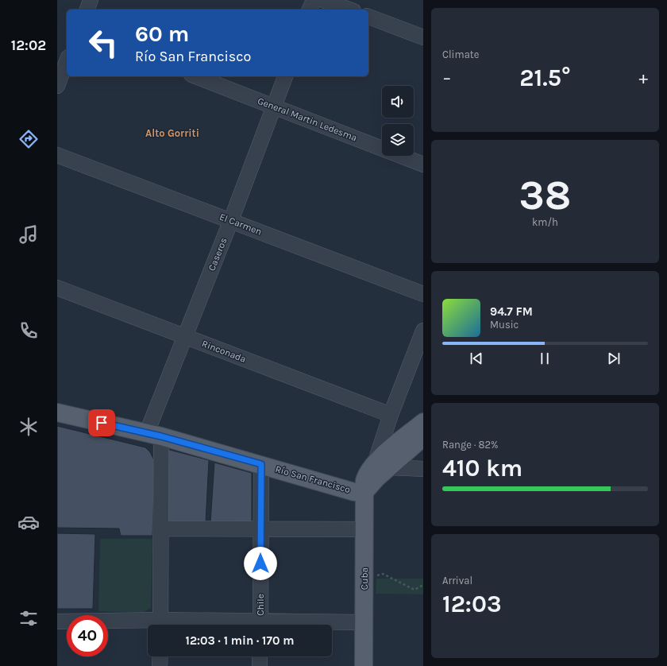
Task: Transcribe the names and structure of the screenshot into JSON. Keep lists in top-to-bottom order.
{
  "streets": {
    "main road": ["Río San Francisco", "Cuba"],
    "street": [
      "General Martin Ledesma",
      "El Carmen",
      "Caseros",
      "Rinconada",
      "Chile"
    ]
  },
  "crossings": [
    ["General Martin Ledesma", "Caseros"],
    ["El Carmen", "Caseros"],
    ["Caseros", "Rinconada"],
    ["Caseros", "Río San Francisco"],
    ["Río San Francisco", "Cuba"],
    ["Río San Francisco", "Chile"]
  ],
  "districts": ["Alto Gorriti"],
  "page": {
    "tabs": "12:02",
    "tile": [
      "Climate",
      ["38", "km/h"],
      ["Range · 82%", "410 km"],
      ["Arrival", "12:03"]
    ],
    "turn": ["60 m", "Río San Francisco"],
    "heat": ["−", "21.5°", "+"],
    "song": ["94.7 FM", "Music"],
    "limit": "40",
    "trip": "12:03 · 1 min · 170 m"
  }
}
